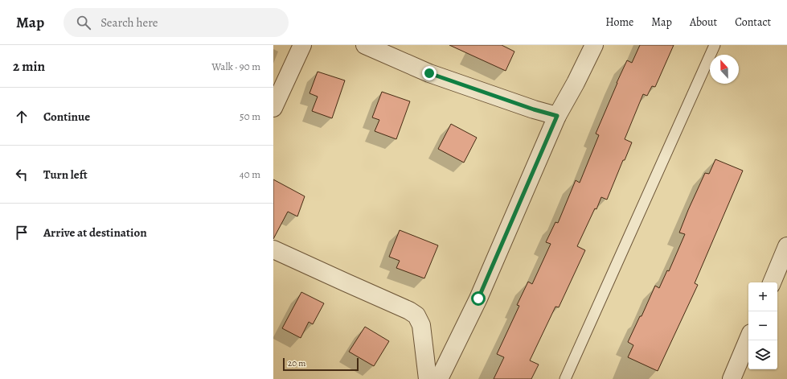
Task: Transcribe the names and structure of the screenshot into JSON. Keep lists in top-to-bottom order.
{
  "scale_bar": "20 m",
  "north": "top",
  "page": {
    "header": "Map",
    "search": "Search here",
    "nav": [
      "Home",
      "Map",
      "About",
      "Contact"
    ],
    "heading": ["2 min", "Walk · 90 m"],
    "list": [
      ["Continue", "50 m"],
      ["Turn left", "40 m"],
      "Arrive at destination"
    ],
    "map_buttons": ["+", "−"],
    "scale": "20 m"
  }
}
